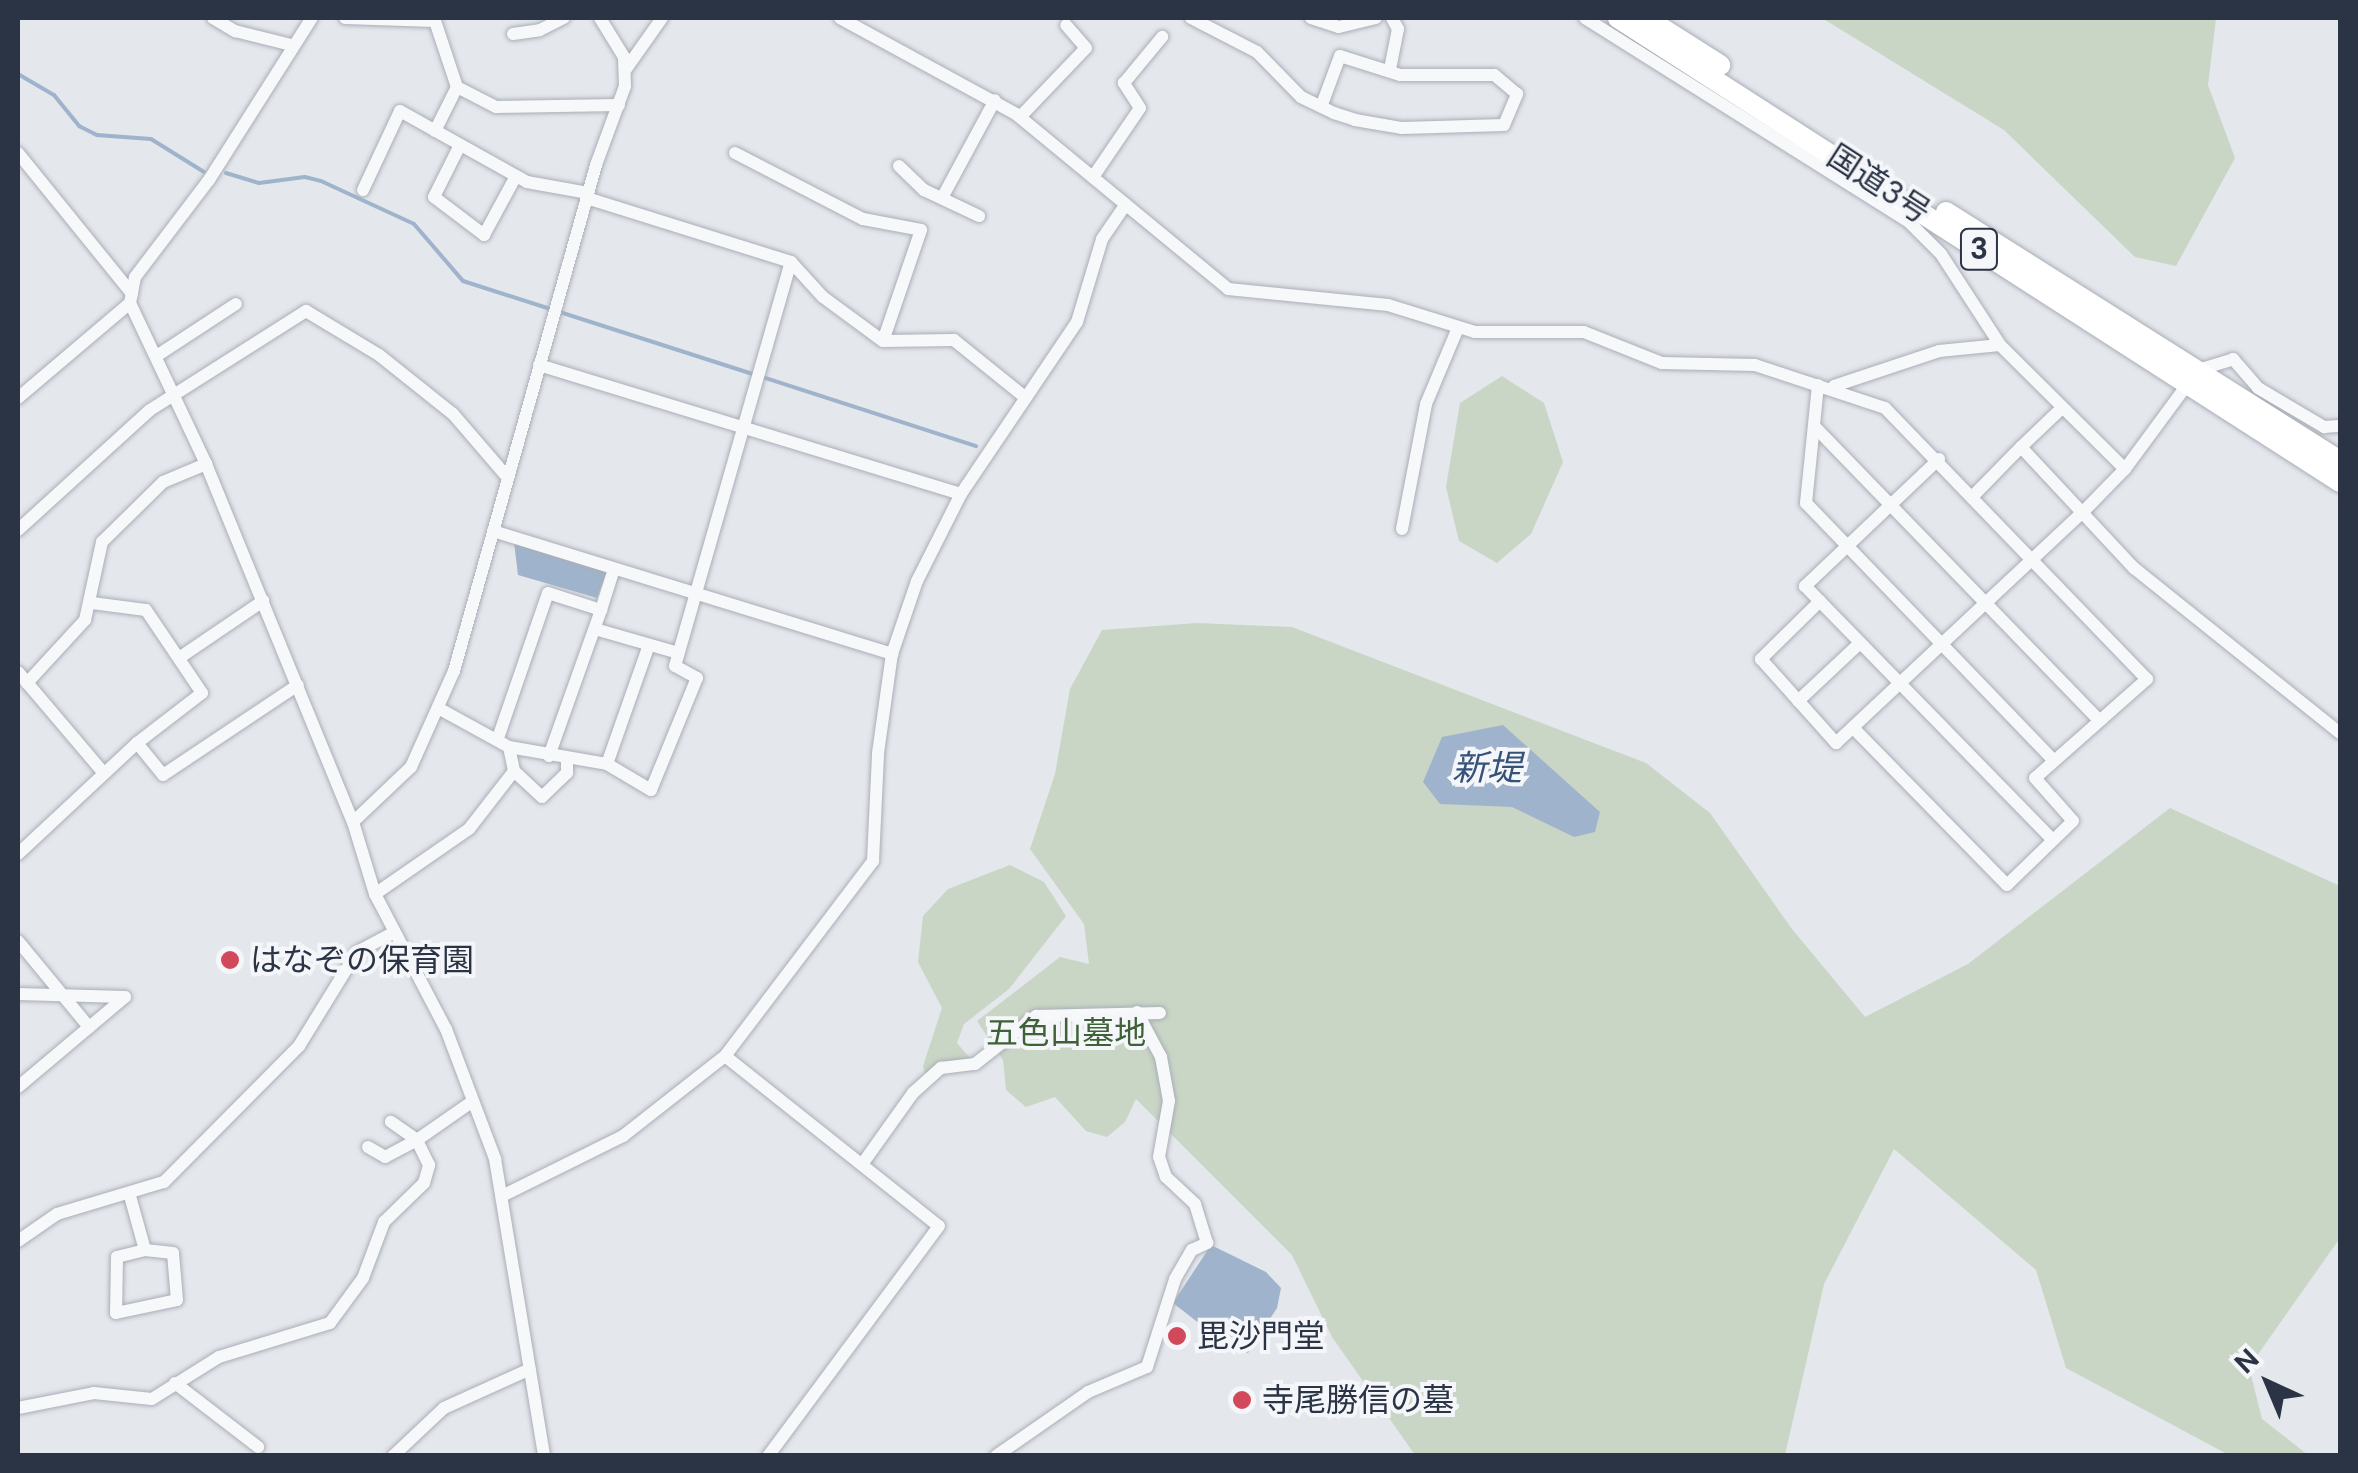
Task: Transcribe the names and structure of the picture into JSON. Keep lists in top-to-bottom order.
{
  "streets": {
    "highway": ["国道3号", "3"]
  },
  "water": ["新堤"],
  "parks": ["五色山墓地"],
  "places": ["はなぞの保育園", "毘沙門堂", "寺尾勝信の墓"],
  "north": "top left"
}
